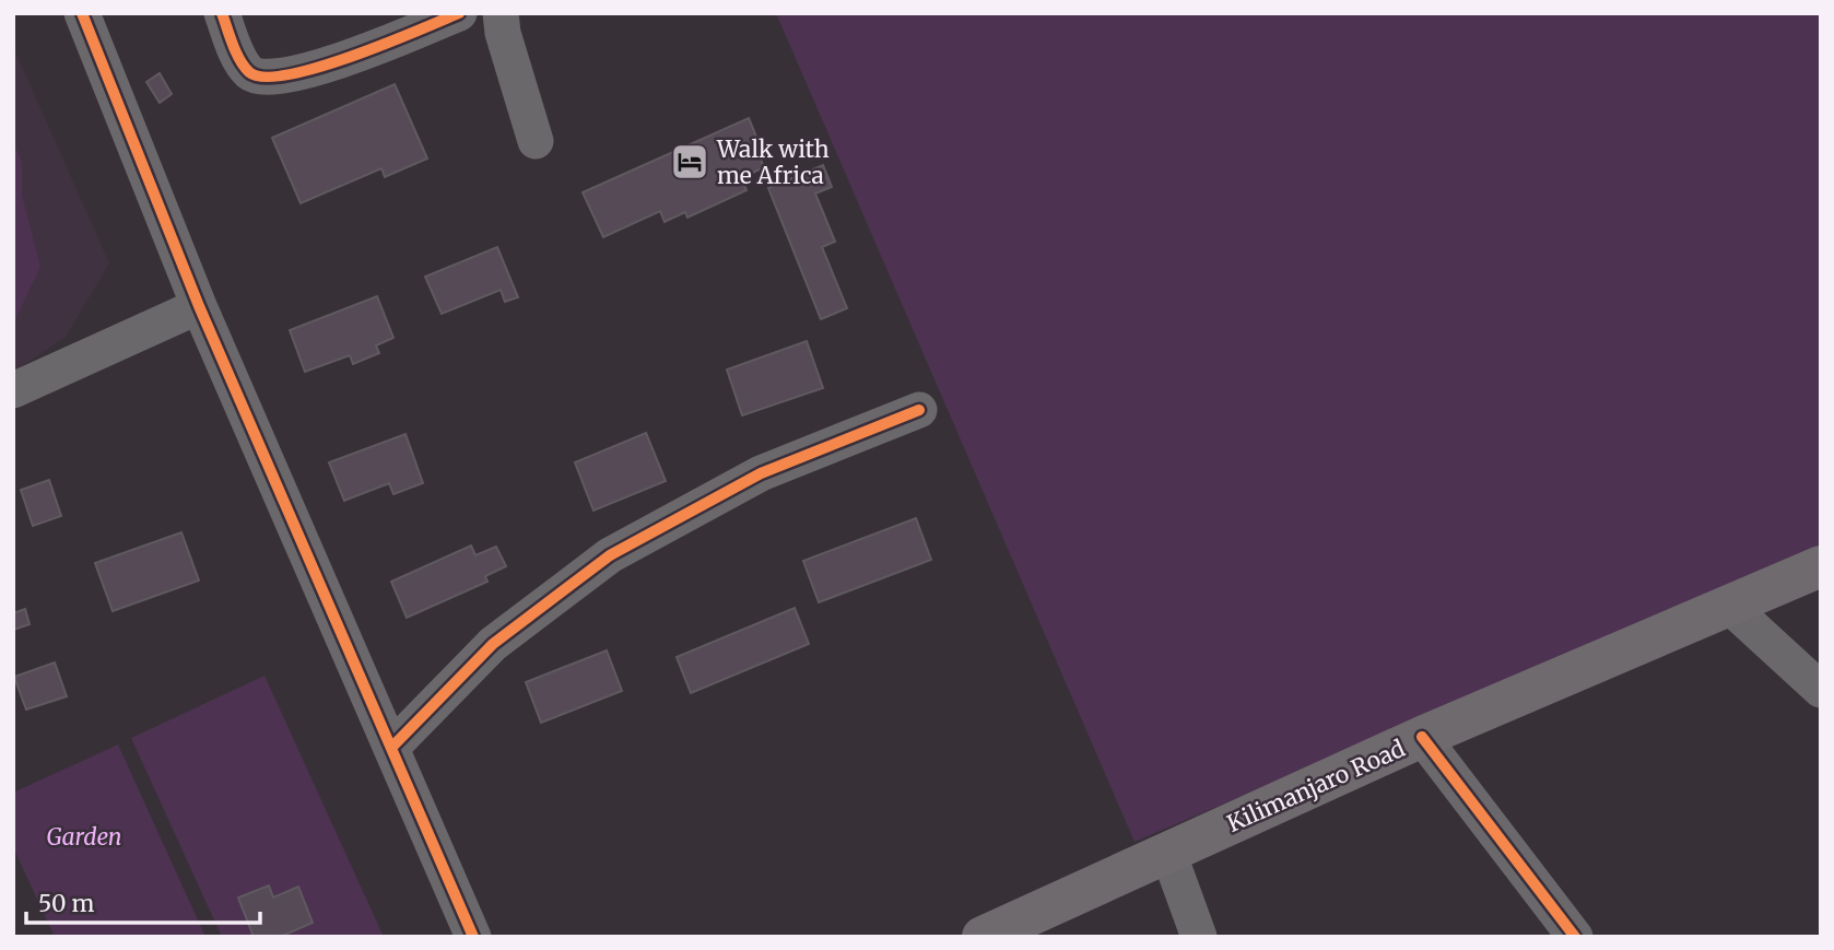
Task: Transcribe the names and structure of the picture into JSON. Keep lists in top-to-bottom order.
{
  "streets": {
    "main road": ["Kilimanjaro Road"]
  },
  "parks": ["Garden"],
  "places": {
    "hotel": ["Walk with me Africa"]
  },
  "scale_bar": "50 m"
}
